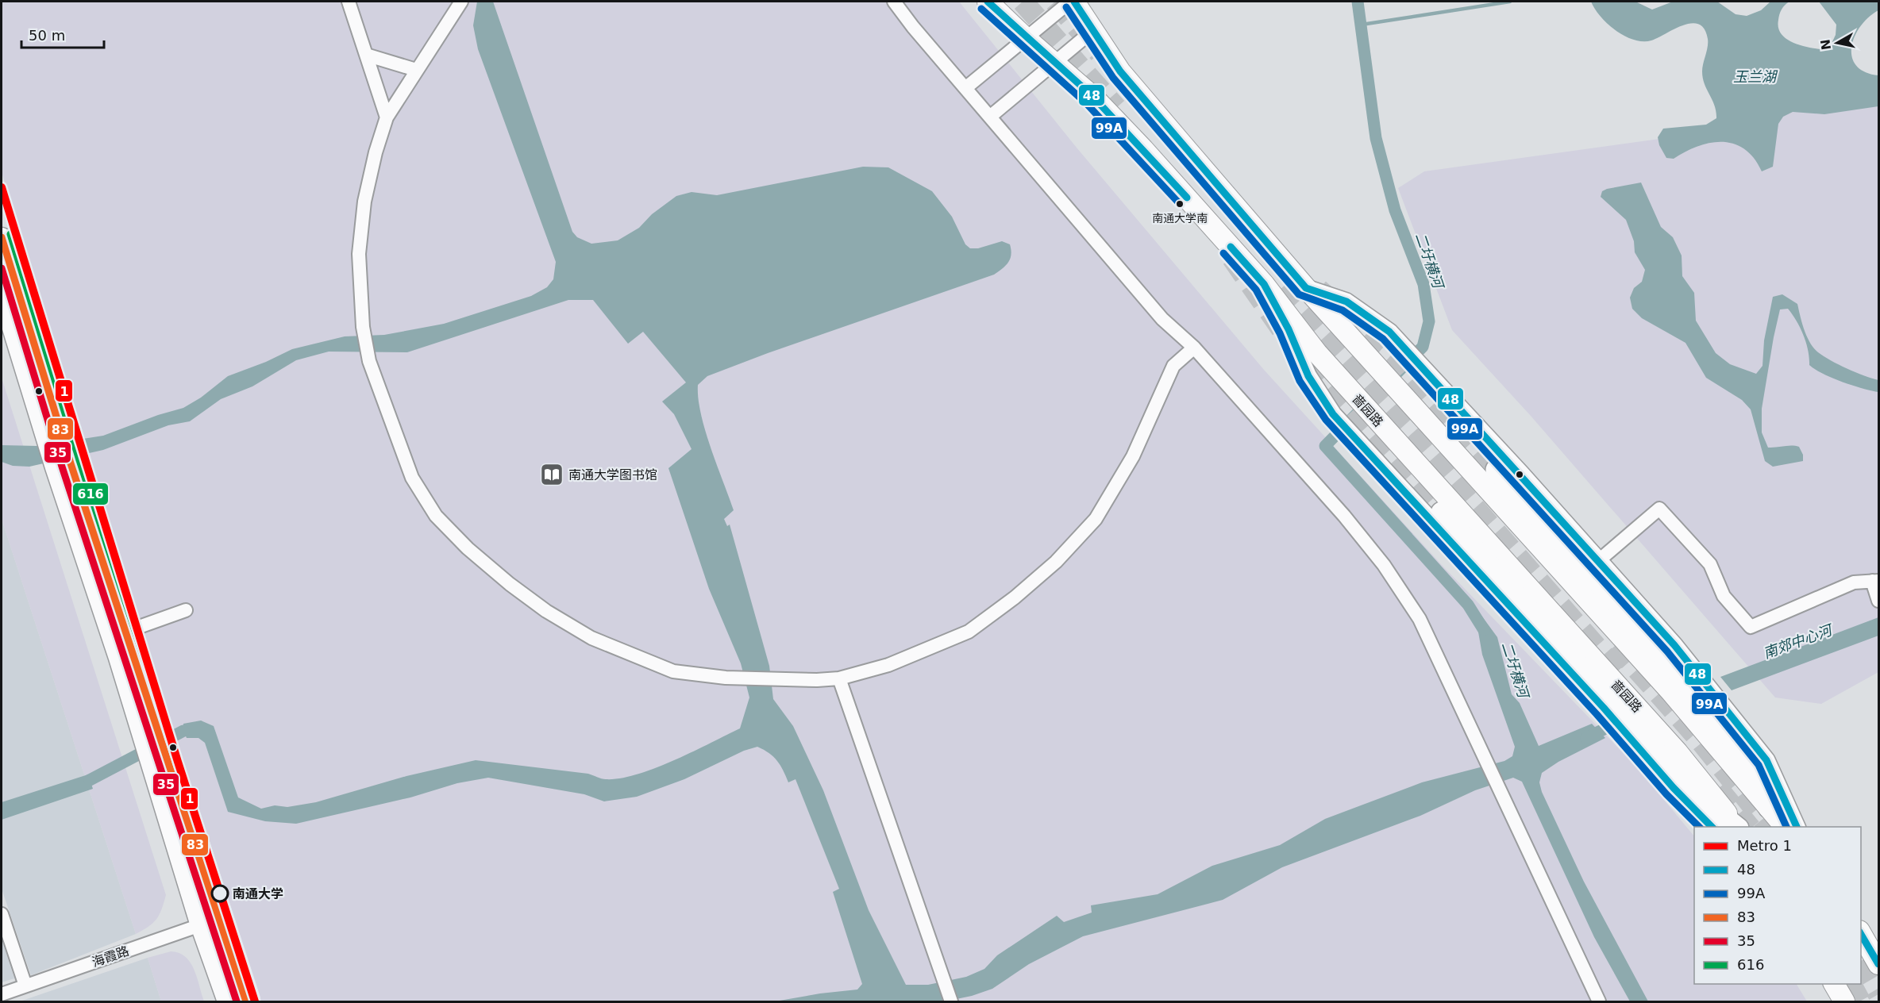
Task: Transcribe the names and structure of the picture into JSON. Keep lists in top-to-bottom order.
{
  "streets": {
    "main road": ["啬园路"],
    "street": ["海霞路"]
  },
  "water": ["玉兰湖", "二圩横河", "南郊中心河"],
  "places": {
    "other": ["南通大学南", "南通大学"],
    "library": ["南通大学图书馆"]
  },
  "lines": [
    "transit line 48",
    "transit line 99A",
    "metro line 1",
    "transit line 616",
    "transit line 83",
    "transit line 35"
  ],
  "legend": [
    "Metro 1",
    "48",
    "99A",
    "83",
    "35",
    "616"
  ],
  "scale_bar": "50 m",
  "north": "left"
}
